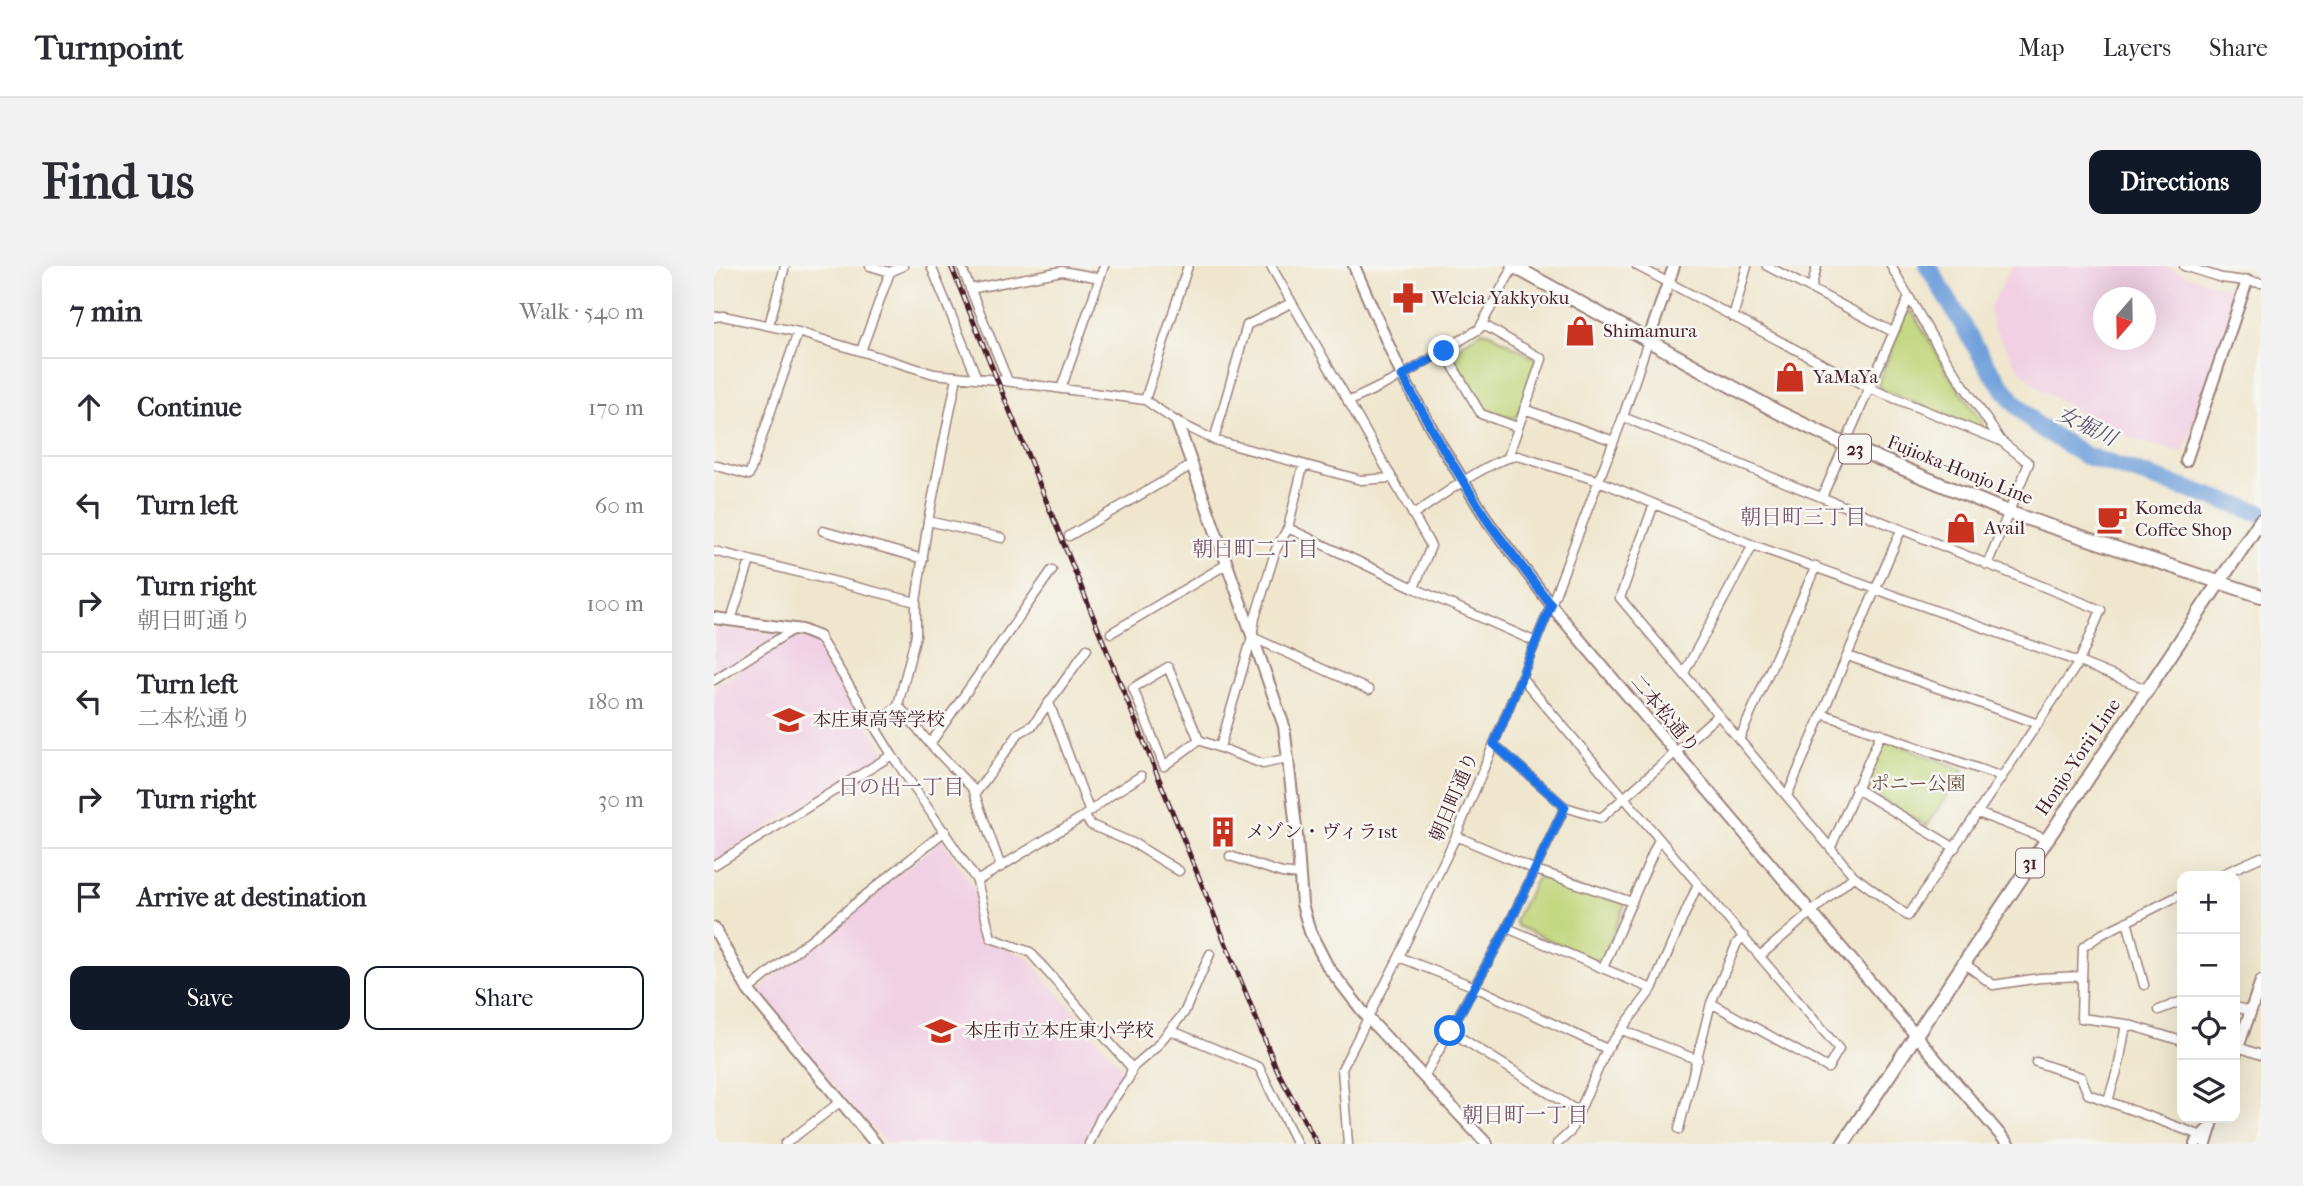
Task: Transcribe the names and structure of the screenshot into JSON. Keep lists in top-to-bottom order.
{
  "streets": {
    "main road": [
      "23",
      "Fujioka-Honjo Line",
      "Honjo-Yorii Line",
      "31"
    ],
    "street": ["二本松通り", "朝日町通り"]
  },
  "crossings": [
    ["Fujioka-Honjo Line", "Honjo-Yorii Line"],
    ["Fujioka-Honjo Line", "朝日町通り"],
    ["二本松通り", "Honjo-Yorii Line"],
    ["二本松通り", "朝日町通り"]
  ],
  "districts": [
    "朝日町三丁目",
    "朝日町二丁目",
    "日の出一丁目",
    "朝日町一丁目"
  ],
  "water": ["女堀川"],
  "parks": ["ポニー公園"],
  "places": {
    "pharmacy": ["Welcia Yakkyoku"],
    "shop": ["Shimamura", "YaMaYa", "Avail"],
    "cafe": ["Komeda Coffee Shop"],
    "school or university": ["本庄東高等学校", "本庄市立本庄東小学校"],
    "building": ["メゾン・ヴィラ1st"]
  },
  "north": "bottom",
  "page": {
    "header": "Turnpoint",
    "nav": ["Map", "Layers", "Share"],
    "buttons": [
      "Directions",
      ["Save", "Share"]
    ],
    "title": "Find us",
    "heading": ["7 min", "Walk · 540 m"],
    "list": [
      ["Continue", "170 m"],
      ["Turn left", "60 m"],
      ["Turn right", "朝日町通り", "100 m"],
      ["Turn left", "二本松通り", "180 m"],
      ["Turn right", "30 m"],
      "Arrive at destination"
    ],
    "map_buttons": ["+", "−"]
  }
}
